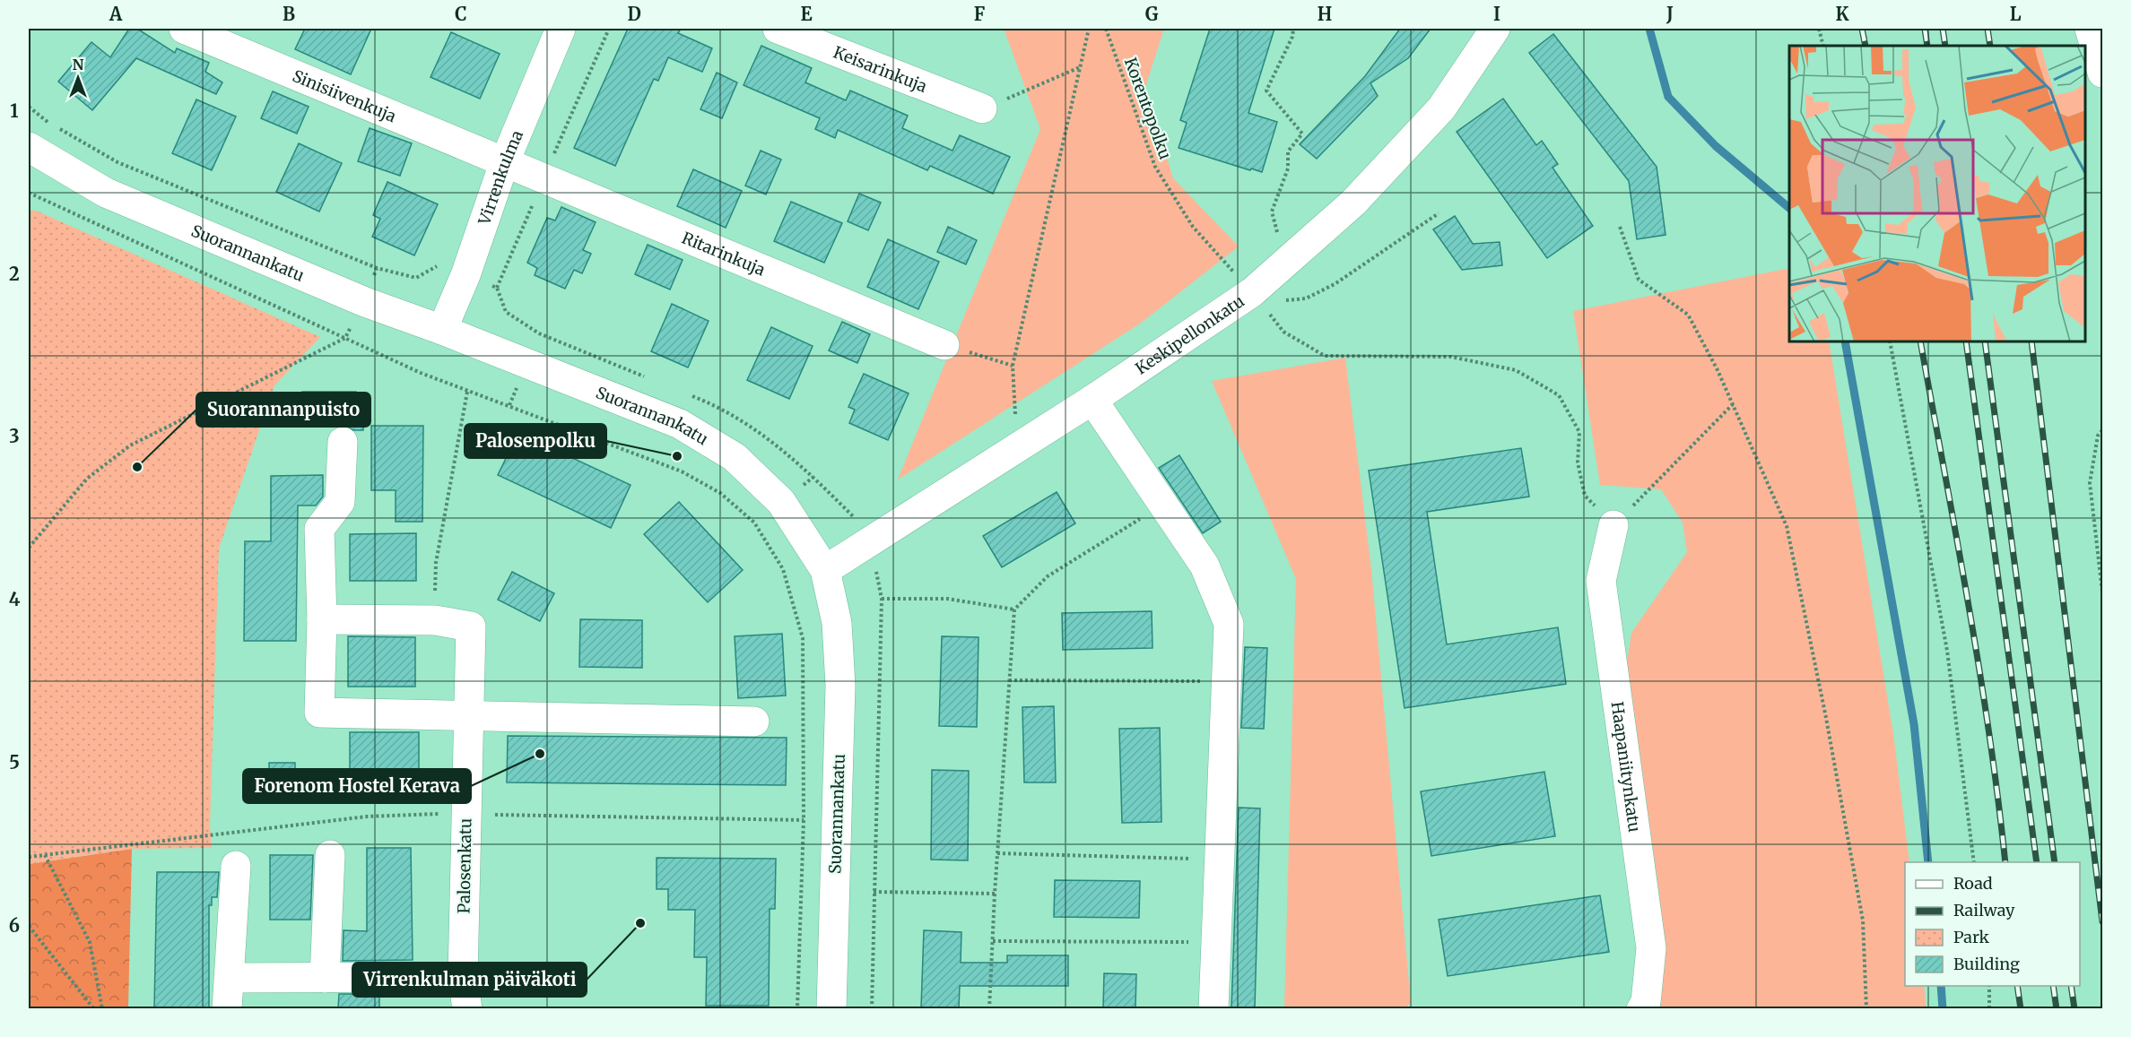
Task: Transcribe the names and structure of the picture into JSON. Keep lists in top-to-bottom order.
{
  "streets": {
    "street": [
      "Keisarinkuja",
      "Sinisiivenkuja",
      "Virrenkulma",
      "Suorannankatu",
      "Ritarinkuja",
      "Keskipellonkatu",
      "Haapaniitynkatu",
      "Palosenkatu"
    ],
    "path": ["Korentopolku"]
  },
  "crossings": [
    ["Sinisiivenkuja", "Virrenkulma"],
    ["Sinisiivenkuja", "Ritarinkuja"],
    ["Korentopolku", "Keskipellonkatu"],
    ["Korentopolku", "Haapaniitynkatu"],
    ["Virrenkulma", "Suorannankatu"],
    ["Virrenkulma", "Ritarinkuja"],
    ["Suorannankatu", "Keskipellonkatu"]
  ],
  "places": [
    "Palosenpolku",
    "Suorannanpuisto",
    "Forenom Hostel Kerava",
    "Virrenkulman päiväkoti"
  ],
  "legend": [
    "Road",
    "Railway",
    "Park",
    "Building"
  ],
  "north": "top",
  "grid": {
    "columns": [
      "A",
      "B",
      "C",
      "D",
      "E",
      "F",
      "G",
      "H",
      "I",
      "J",
      "K",
      "L"
    ],
    "rows": [
      "1",
      "2",
      "3",
      "4",
      "5",
      "6"
    ]
  }
}
